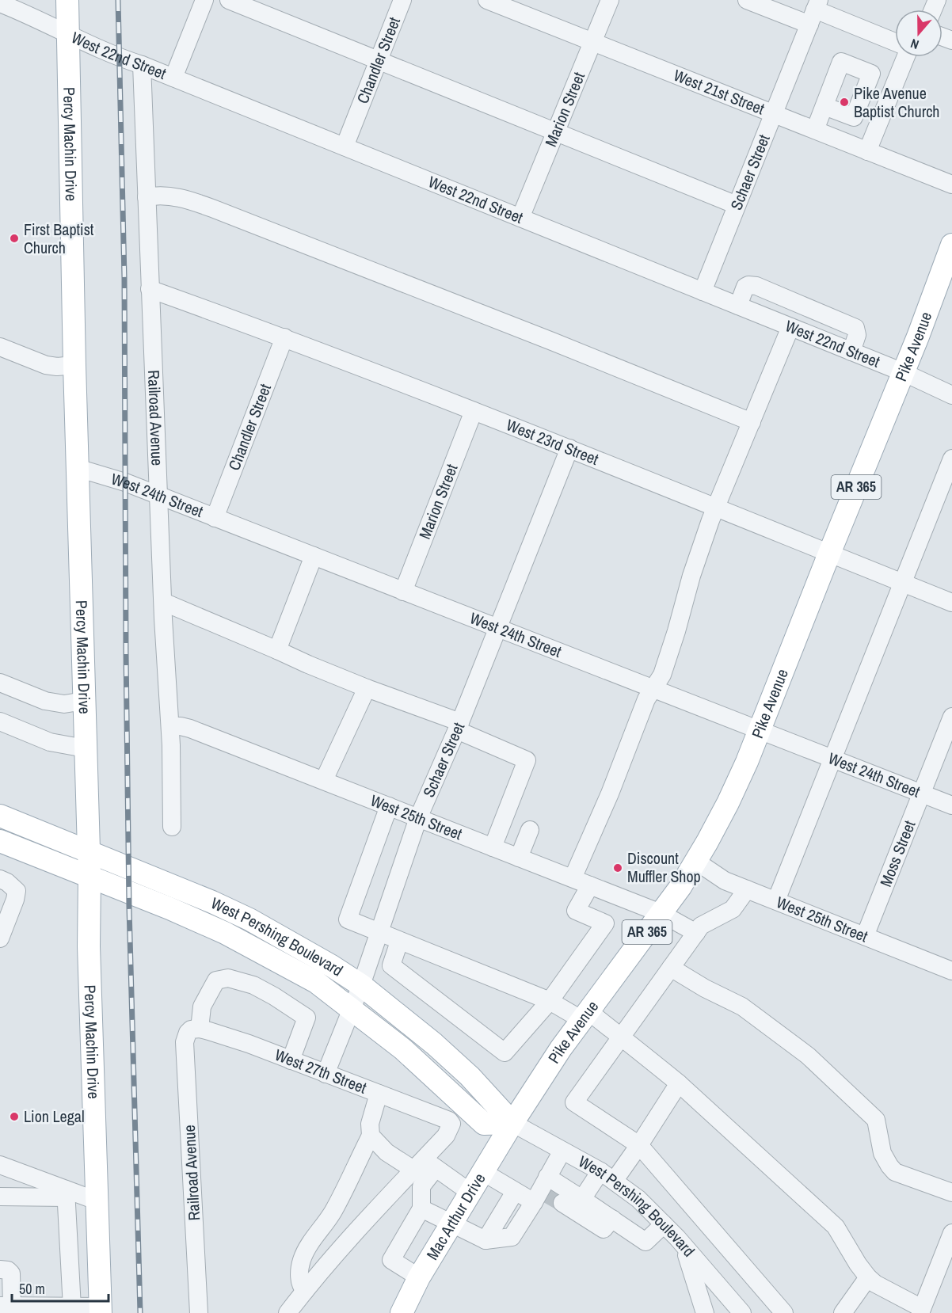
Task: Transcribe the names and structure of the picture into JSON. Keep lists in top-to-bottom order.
{
  "streets": {
    "main road": [
      "Percy Machin Drive",
      "Pike Avenue",
      "AR 365",
      "West Pershing Boulevard",
      "Mac Arthur Drive"
    ],
    "street": [
      "West 22nd Street",
      "Chandler Street",
      "West 21st Street",
      "Marion Street",
      "Schaer Street",
      "Railroad Avenue",
      "West 23rd Street",
      "West 24th Street",
      "West 25th Street",
      "Moss Street",
      "West 27th Street"
    ]
  },
  "crossings": [
    ["West 22nd Street", "Chandler Street"],
    ["West 22nd Street", "Marion Street"],
    ["West 22nd Street", "Percy Machin Drive"],
    ["West 22nd Street", "Schaer Street"],
    ["West 22nd Street", "Pike Avenue"],
    ["West 22nd Street", "Railroad Avenue"],
    ["Chandler Street", "West 23rd Street"],
    ["Chandler Street", "West 24th Street"],
    ["West 21st Street", "Marion Street"],
    ["West 21st Street", "Schaer Street"],
    ["Marion Street", "West 23rd Street"],
    ["Marion Street", "West 24th Street"],
    ["Percy Machin Drive", "West 24th Street"],
    ["Percy Machin Drive", "West Pershing Boulevard"],
    ["Schaer Street", "West 23rd Street"],
    ["Schaer Street", "West 24th Street"],
    ["Schaer Street", "West 25th Street"],
    ["Schaer Street", "West Pershing Boulevard"],
    ["Schaer Street", "West 27th Street"],
    ["Pike Avenue", "West 23rd Street"],
    ["Pike Avenue", "West 24th Street"],
    ["Pike Avenue", "West 25th Street"],
    ["Pike Avenue", "West Pershing Boulevard"],
    ["Pike Avenue", "Mac Arthur Drive"],
    ["Railroad Avenue", "West 23rd Street"],
    ["Railroad Avenue", "West 24th Street"],
    ["Railroad Avenue", "West 25th Street"],
    ["Railroad Avenue", "West 27th Street"],
    ["West 24th Street", "Moss Street"],
    ["West 25th Street", "Moss Street"],
    ["West Pershing Boulevard", "Mac Arthur Drive"]
  ],
  "places": [
    "Pike Avenue Baptist Church",
    "First Baptist Church",
    "Discount Muffler Shop",
    "Lion Legal"
  ],
  "scale_bar": "50 m",
  "north": "bottom"
}
